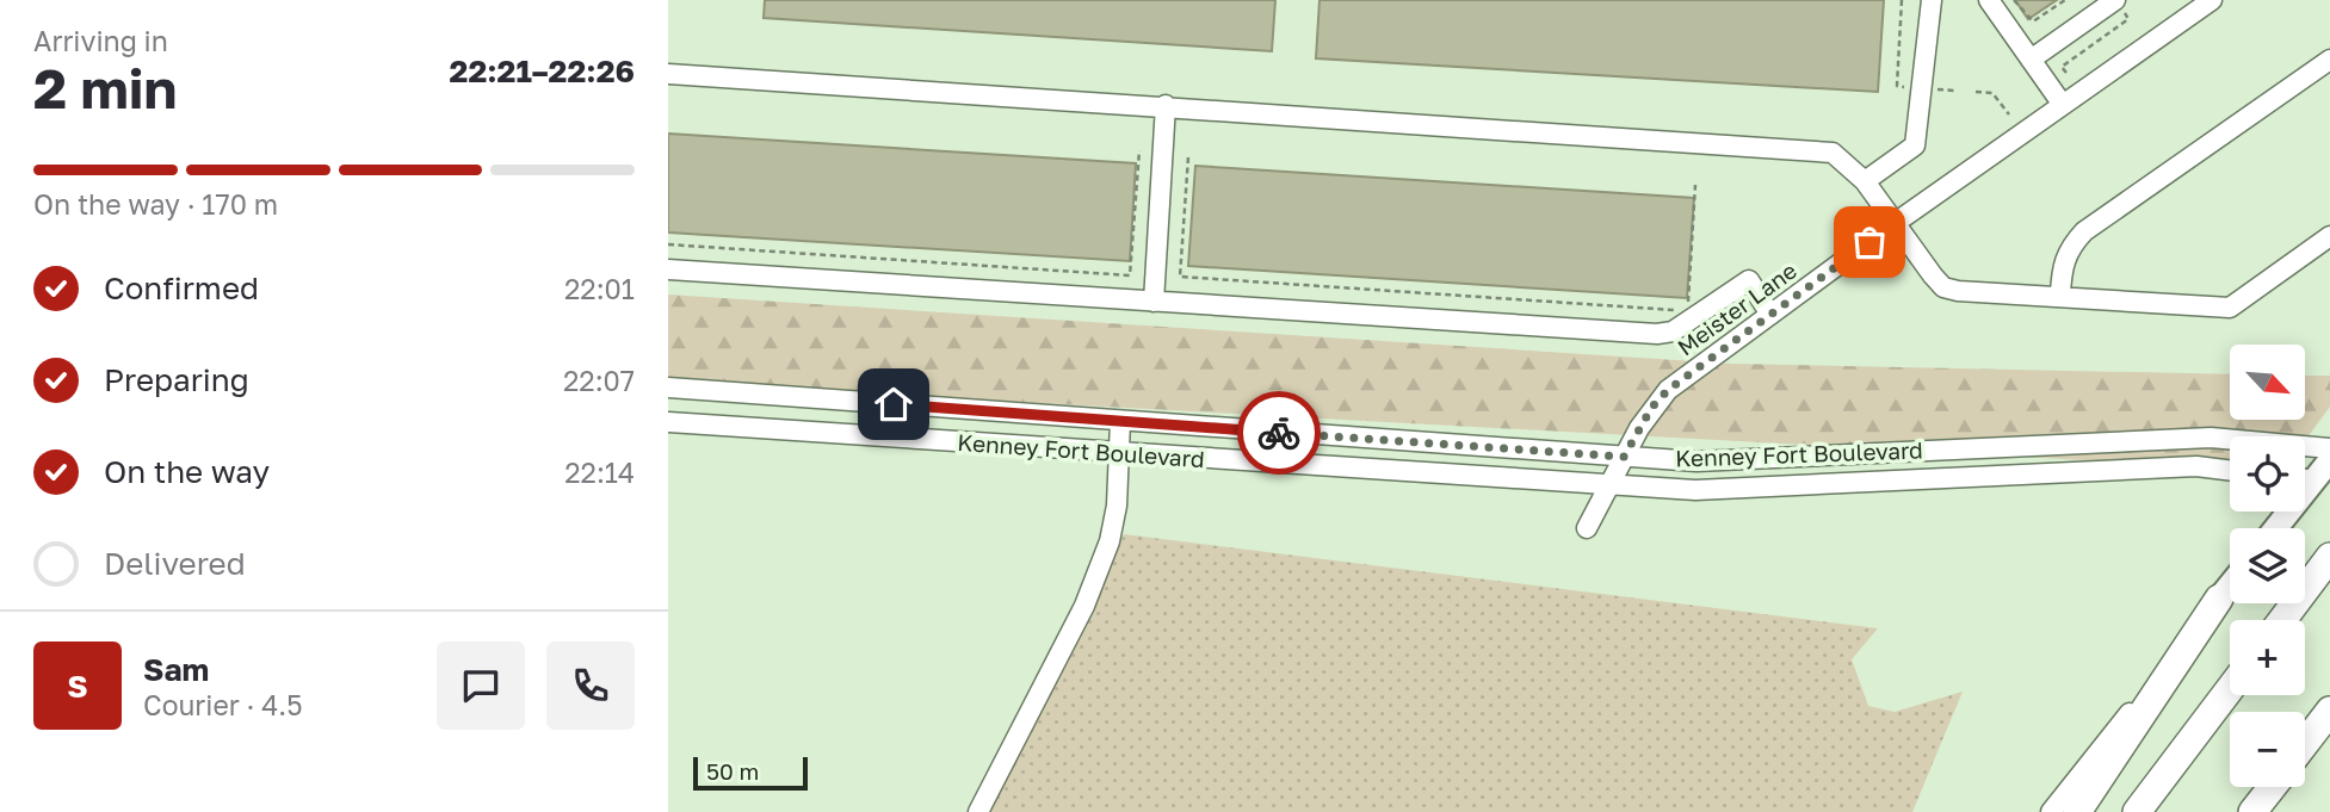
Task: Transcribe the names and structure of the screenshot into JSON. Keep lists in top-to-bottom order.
{
  "streets": {
    "street": ["Meister Lane", "Kenney Fort Boulevard"]
  },
  "crossings": [
    ["Meister Lane", "Kenney Fort Boulevard"]
  ],
  "scale_bar": "50 m",
  "north": "bottom right",
  "page": {
    "heading": ["2 min", "Arriving in", "22:21–22:26"],
    "panel": ["Sam", "Courier · 4.5"],
    "bar": "On the way · 170 m",
    "list": [
      ["Confirmed", "22:01"],
      ["Preparing", "22:07"],
      ["On the way", "22:14"],
      "Delivered"
    ],
    "map_buttons": ["+", "−"],
    "round": "S",
    "scale": "50 m"
  }
}
